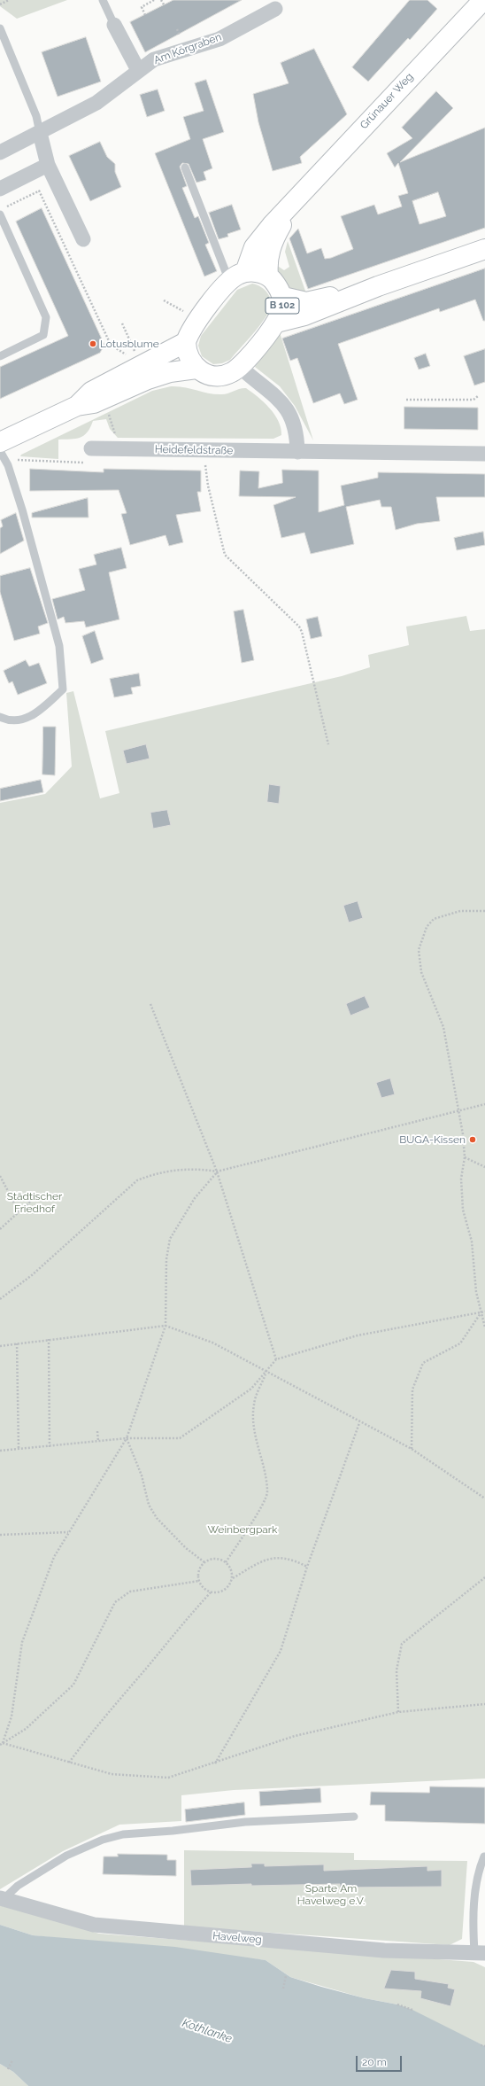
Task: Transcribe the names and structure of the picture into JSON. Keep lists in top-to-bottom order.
{
  "streets": {
    "main road": ["Grünauer Weg", "B 102"],
    "street": ["Am Körgraben", "Heidefeldstraße", "Havelweg"]
  },
  "crossings": [
    ["Grünauer Weg", "B 102"]
  ],
  "water": ["Kothlanke"],
  "parks": ["Städtischer Friedhof", "Weinbergpark", "Sparte Am Havelweg e.V."],
  "places": ["Lotusblume", "BUGA-Kissen"],
  "scale_bar": "20 m"
}
